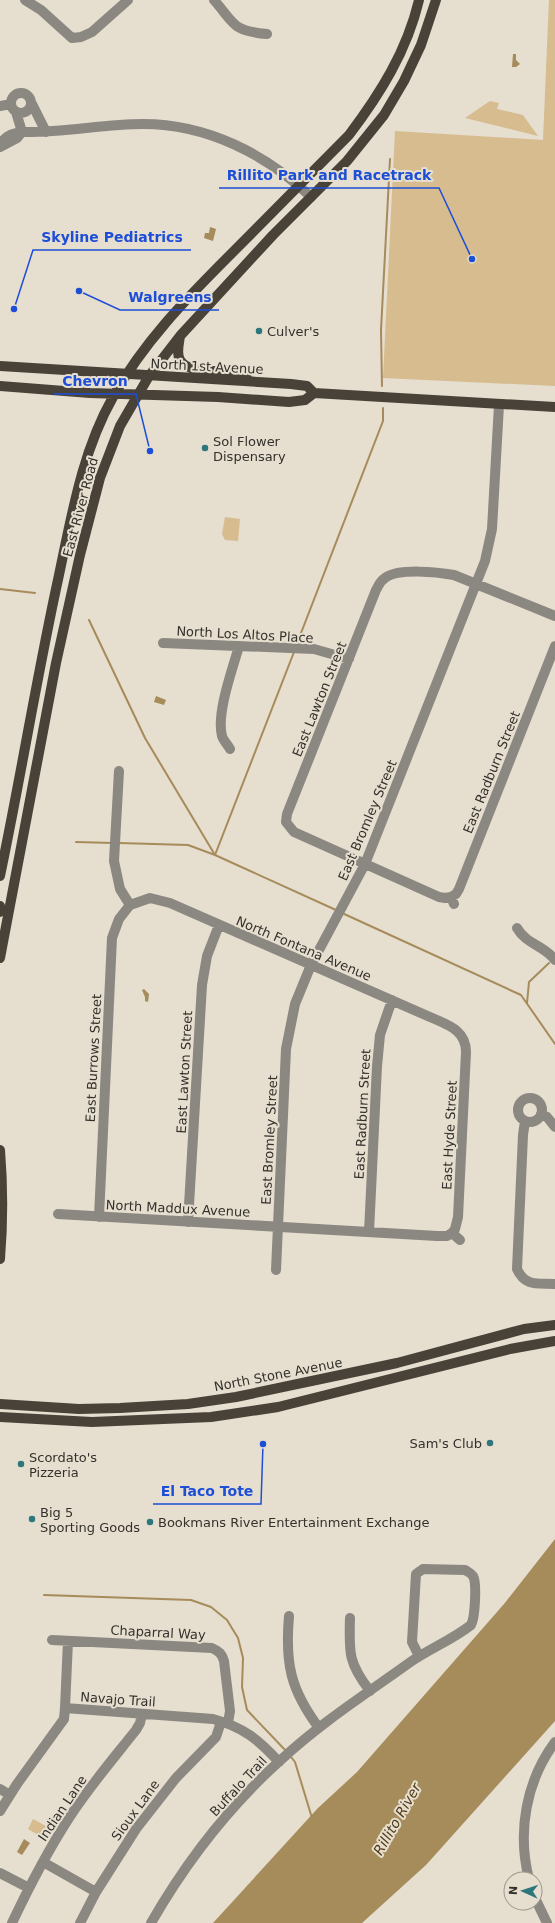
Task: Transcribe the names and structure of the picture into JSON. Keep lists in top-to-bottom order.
{
  "streets": {
    "main road": ["North 1st Avenue", "East River Road", "North Stone Avenue"],
    "street": [
      "North Los Altos Place",
      "East Lawton Street",
      "East Radburn Street",
      "East Bromley Street",
      "North Fontana Avenue",
      "East Burrows Street",
      "East Hyde Street",
      "North Maddux Avenue",
      "Chaparral Way",
      "Navajo Trail",
      "Buffalo Trail",
      "Indian Lane",
      "Sioux Lane"
    ]
  },
  "crossings": [
    ["North 1st Avenue", "East River Road"],
    ["North 1st Avenue", "East Bromley Street"],
    ["North Los Altos Place", "East Lawton Street"],
    ["East Lawton Street", "East Radburn Street"],
    ["East Lawton Street", "East Bromley Street"],
    ["East Lawton Street", "North Fontana Avenue"],
    ["East Lawton Street", "North Maddux Avenue"],
    ["East Radburn Street", "East Bromley Street"],
    ["East Radburn Street", "North Fontana Avenue"],
    ["East Radburn Street", "North Maddux Avenue"],
    ["East Bromley Street", "North Fontana Avenue"],
    ["East Bromley Street", "North Maddux Avenue"],
    ["North Fontana Avenue", "East Burrows Street"],
    ["North Fontana Avenue", "East Hyde Street"],
    ["East Burrows Street", "North Maddux Avenue"],
    ["East Hyde Street", "North Maddux Avenue"],
    ["Chaparral Way", "Navajo Trail"],
    ["Chaparral Way", "Sioux Lane"],
    ["Navajo Trail", "Buffalo Trail"],
    ["Navajo Trail", "Indian Lane"],
    ["Navajo Trail", "Sioux Lane"]
  ],
  "water": ["Rillito River"],
  "places": [
    "Rillito Park and Racetrack",
    "Walgreens",
    "Skyline Pediatrics",
    "Culver's",
    "Sol Flower Dispensary",
    "Chevron",
    "Sam's Club",
    "El Taco Tote",
    "Scordato's Pizzeria",
    "Big 5 Sporting Goods",
    "Bookmans River Entertainment Exchange"
  ],
  "north": "left"
}
